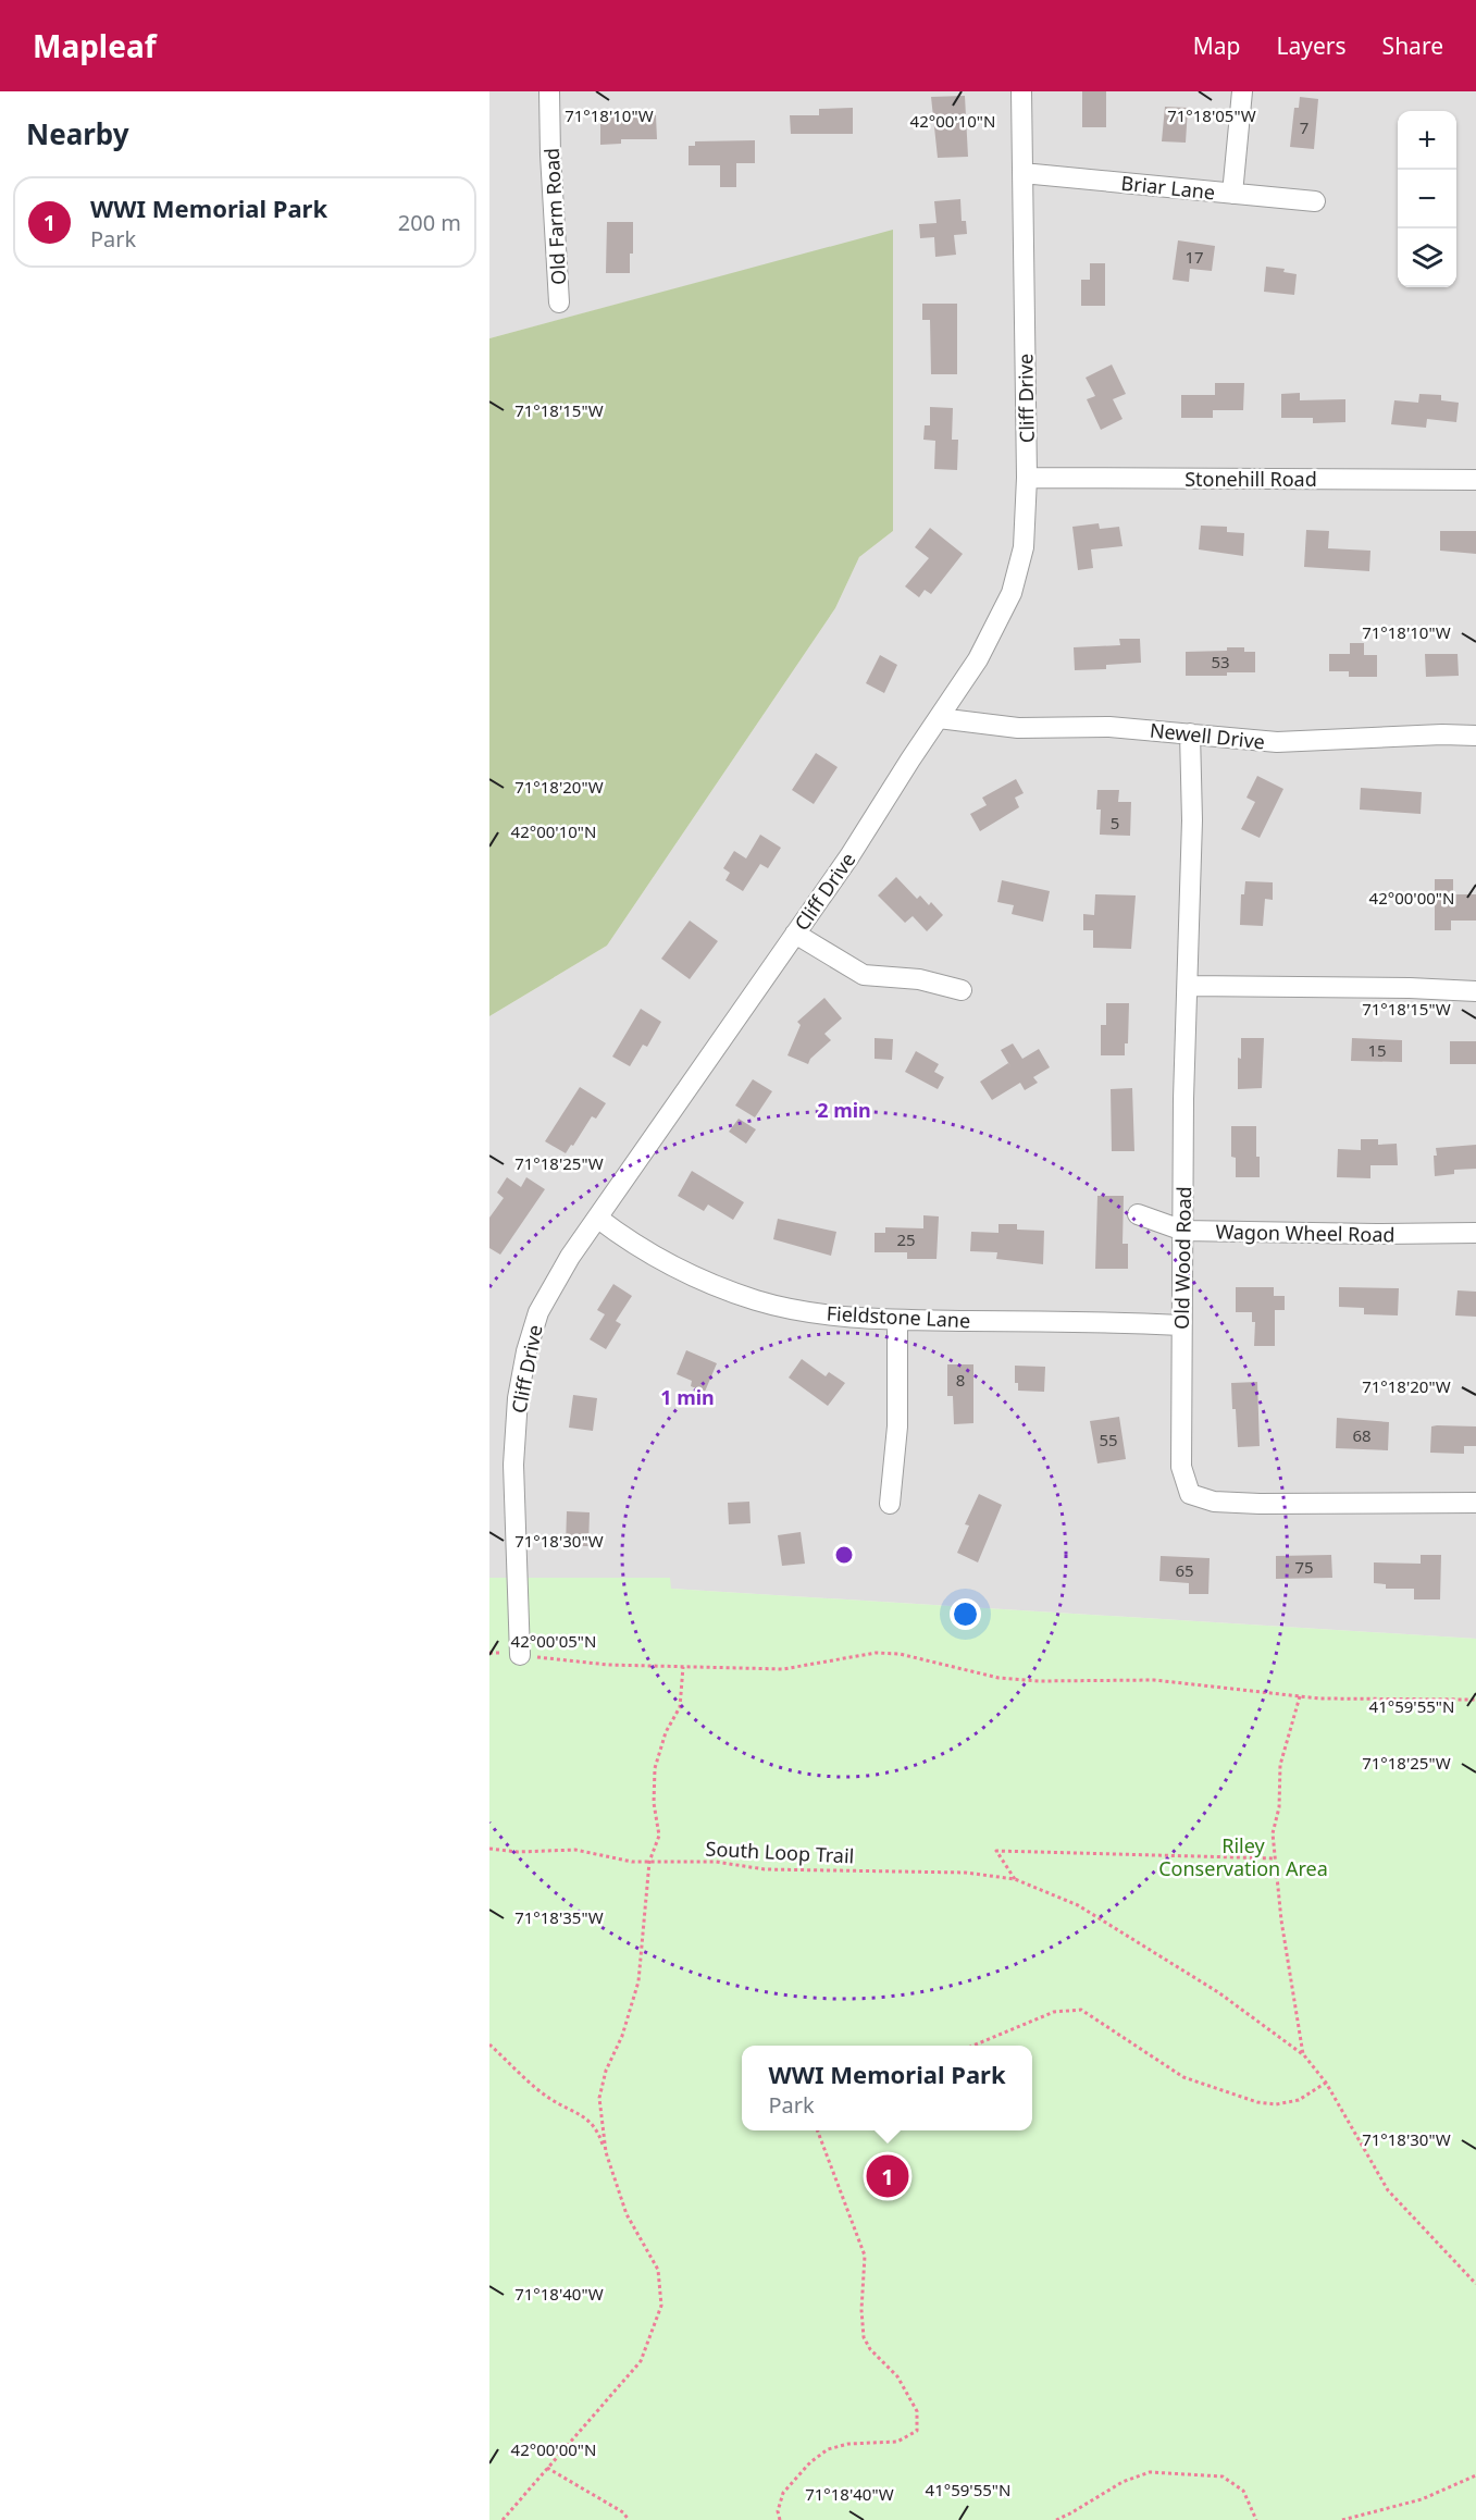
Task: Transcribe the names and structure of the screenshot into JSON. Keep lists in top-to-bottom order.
{
  "streets": {
    "street": [
      "Briar Lane",
      "Old Farm Road",
      "Cliff Drive",
      "Stonehill Road",
      "Newell Drive",
      "Wagon Wheel Road",
      "Old Wood Road",
      "Fieldstone Lane"
    ],
    "path": ["South Loop Trail"]
  },
  "crossings": [
    ["Briar Lane", "Cliff Drive"],
    ["Cliff Drive", "Stonehill Road"],
    ["Cliff Drive", "Newell Drive"],
    ["Cliff Drive", "Fieldstone Lane"],
    ["Newell Drive", "Old Wood Road"],
    ["Wagon Wheel Road", "Old Wood Road"],
    ["Old Wood Road", "Fieldstone Lane"]
  ],
  "parks": ["Riley Conservation Area"],
  "house_numbers": [
    "7",
    "17",
    "53",
    "5",
    "15",
    "25",
    "8",
    "68",
    "55",
    "75",
    "65"
  ],
  "page": {
    "header": "Mapleaf",
    "nav": ["Map", "Layers", "Share"],
    "heading": "Nearby",
    "map_buttons": ["+", "−"],
    "list": [
      {
        "mark": "1",
        "name": "WWI Memorial Park",
        "note": "Park",
        "value": "200 m"
      }
    ],
    "popup": ["WWI Memorial Park", "Park"],
    "pins": "1"
  },
  "coordinates": [
    "71°18'10\"W",
    "71°18'05\"W",
    "42°00'10\"N",
    "71°18'15\"W",
    "71°18'20\"W",
    "42°00'00\"N",
    "71°18'25\"W",
    "71°18'30\"W",
    "42°00'05\"N",
    "41°59'55\"N",
    "71°18'35\"W",
    "71°18'40\"W"
  ],
  "rings": ["2 min", "1 min"]
}
